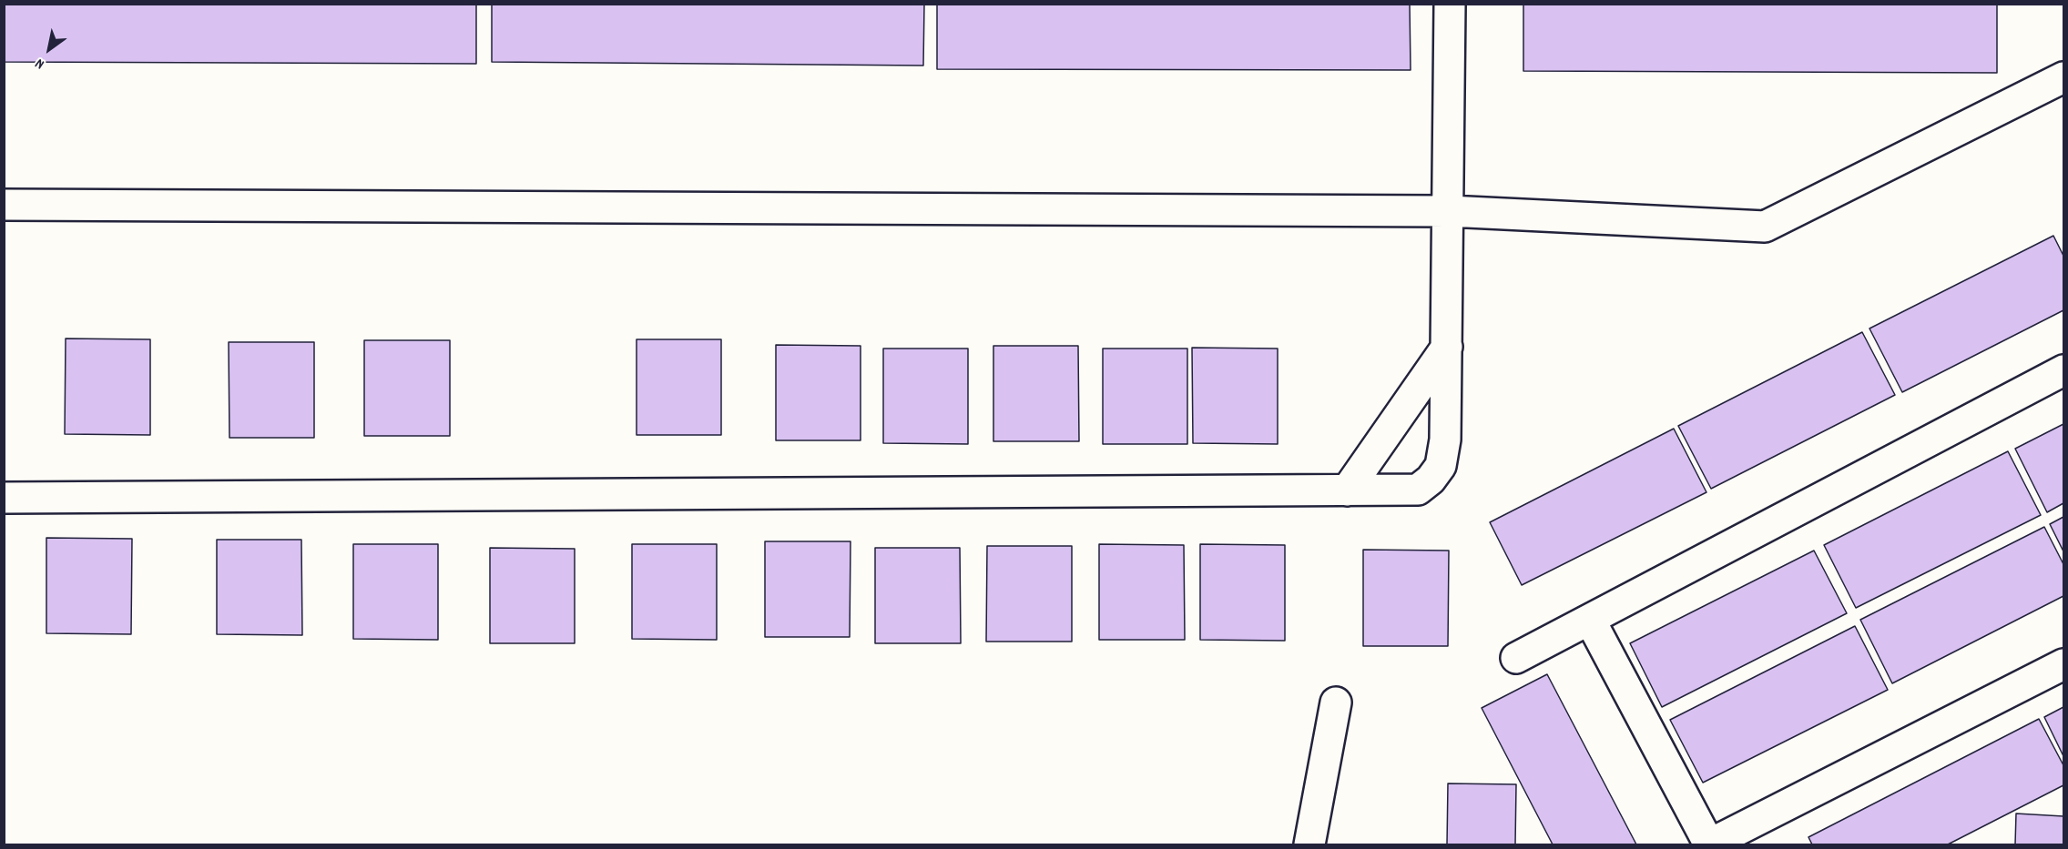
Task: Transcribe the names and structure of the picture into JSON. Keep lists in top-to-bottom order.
{
  "north": "bottom left"
}
